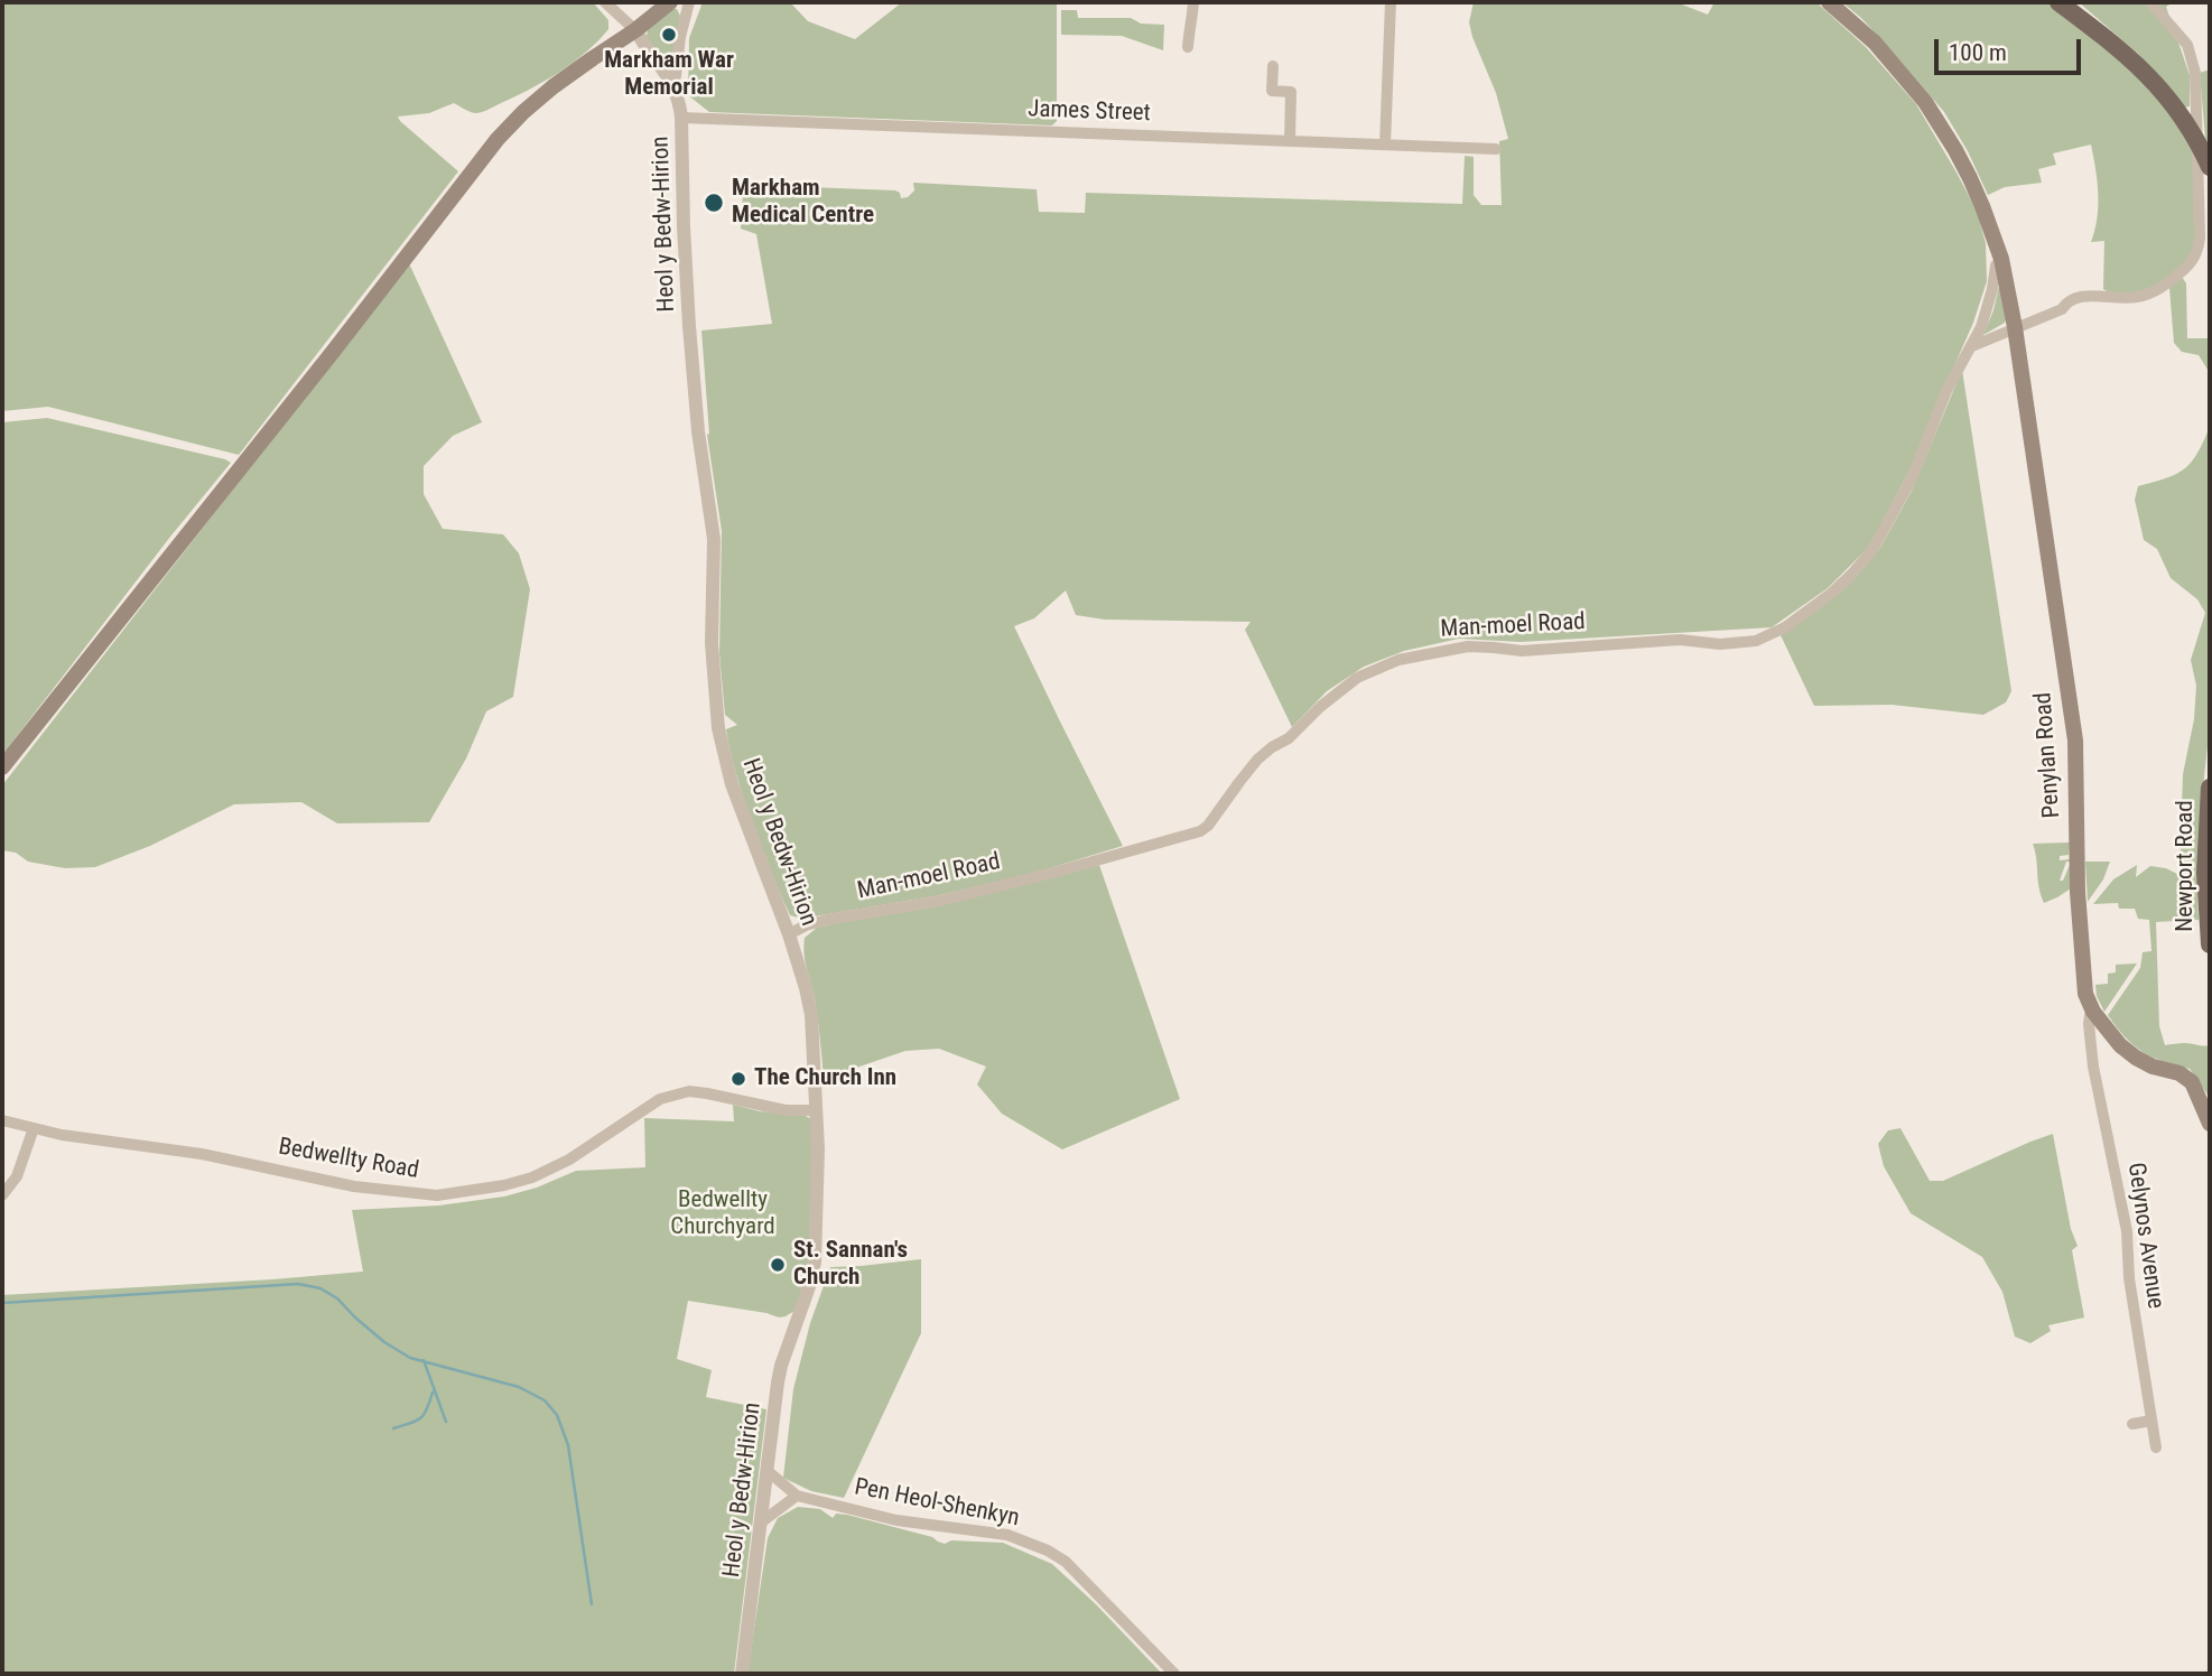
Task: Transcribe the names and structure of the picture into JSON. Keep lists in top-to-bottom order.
{
  "streets": {
    "main road": ["Penylan Road", "Newport Road"],
    "street": [
      "James Street",
      "Heol y Bedw-Hirion",
      "Man-moel Road",
      "Bedwellty Road",
      "Gelynos Avenue",
      "Pen Heol-Shenkyn"
    ]
  },
  "crossings": [
    ["James Street", "Heol y Bedw-Hirion"],
    ["Heol y Bedw-Hirion", "Man-moel Road"],
    ["Heol y Bedw-Hirion", "Bedwellty Road"],
    ["Heol y Bedw-Hirion", "Pen Heol-Shenkyn"],
    ["Man-moel Road", "Penylan Road"],
    ["Penylan Road", "Gelynos Avenue"]
  ],
  "parks": ["Bedwellty Churchyard"],
  "places": [
    "Markham War Memorial",
    "Markham Medical Centre",
    "The Church Inn",
    "St. Sannan's Church"
  ],
  "scale_bar": "100 m"
}
